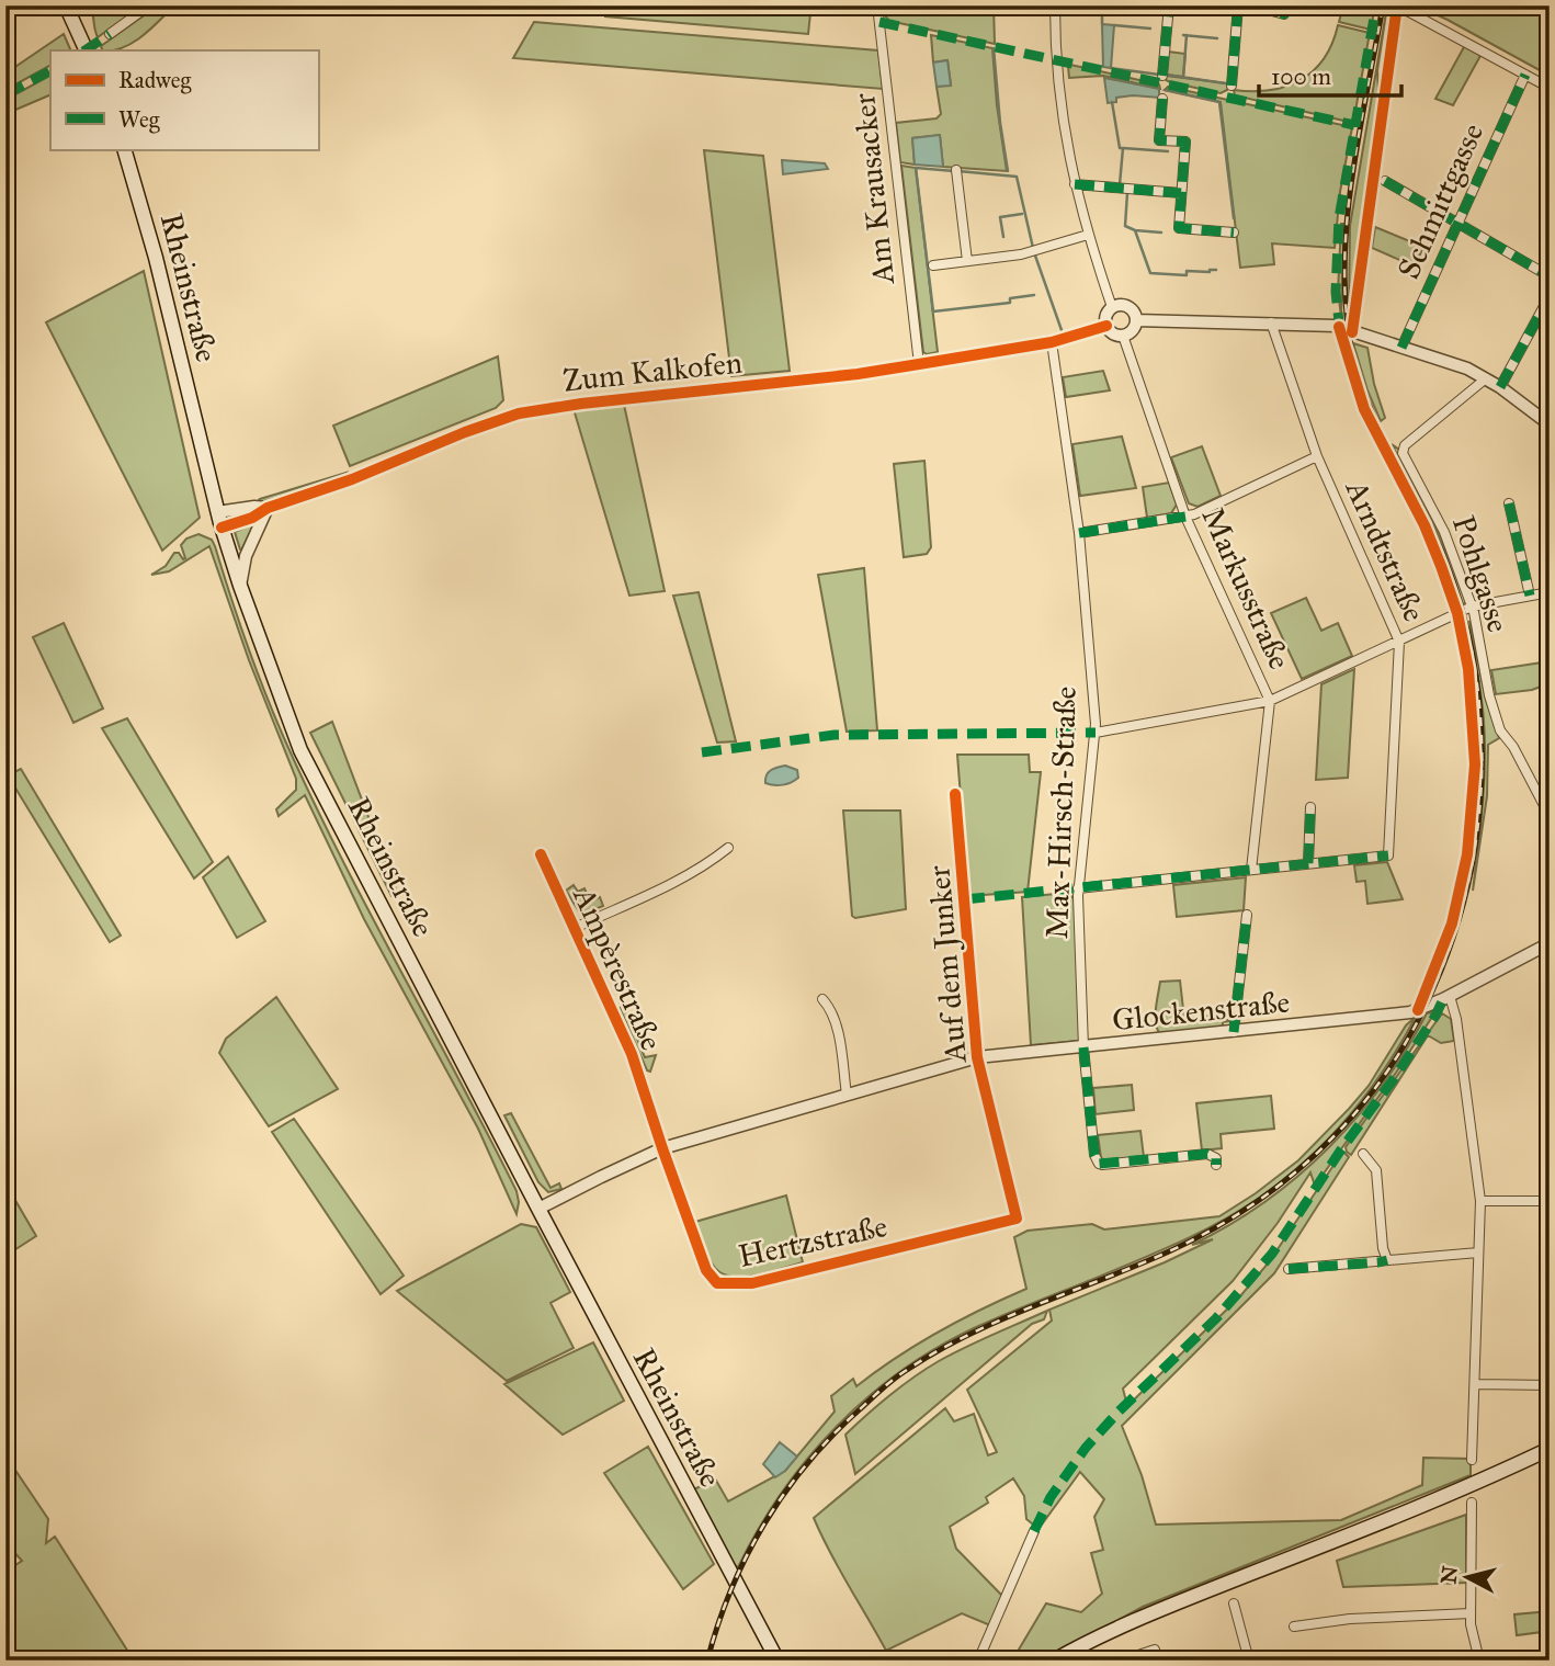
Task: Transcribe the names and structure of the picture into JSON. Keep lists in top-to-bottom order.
{
  "streets": {
    "main road": ["Rheinstraße"],
    "street": [
      "Am Krausacker",
      "Schmittgasse",
      "Zum Kalkofen",
      "Arndtstraße",
      "Pohlgasse",
      "Markusstraße",
      "Max-Hirsch-Straße",
      "Auf dem Junker",
      "Ampèrestraße",
      "Glockenstraße",
      "Hertzstraße"
    ]
  },
  "crossings": [
    ["Am Krausacker", "Zum Kalkofen"],
    ["Rheinstraße", "Zum Kalkofen"],
    ["Rheinstraße", "Glockenstraße"],
    ["Zum Kalkofen", "Markusstraße"],
    ["Zum Kalkofen", "Max-Hirsch-Straße"],
    ["Max-Hirsch-Straße", "Glockenstraße"],
    ["Auf dem Junker", "Glockenstraße"],
    ["Auf dem Junker", "Hertzstraße"],
    ["Ampèrestraße", "Glockenstraße"],
    ["Ampèrestraße", "Hertzstraße"],
    ["Glockenstraße", "Hertzstraße"]
  ],
  "legend": ["Radweg", "Weg"],
  "scale_bar": "100 m",
  "north": "left"
}
